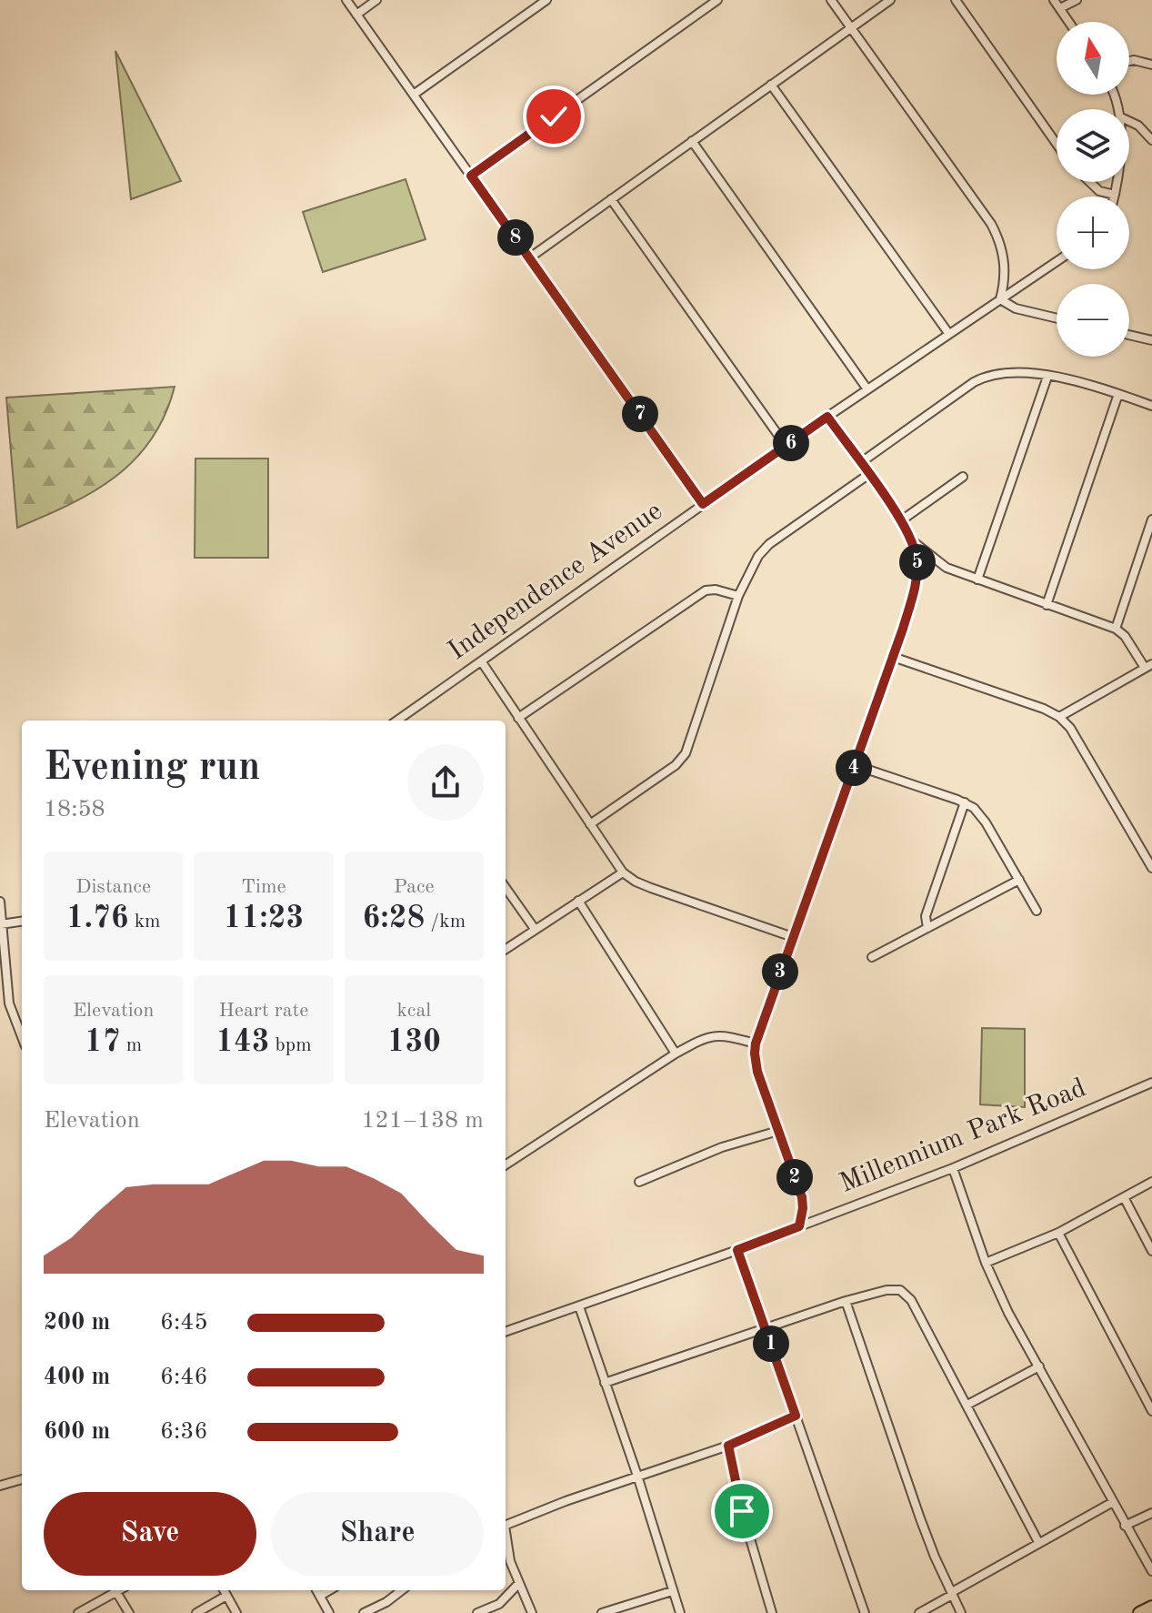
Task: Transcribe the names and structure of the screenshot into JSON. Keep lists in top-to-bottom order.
{
  "streets": {
    "street": ["Independence Avenue", "Millennium Park Road"]
  },
  "north": "top",
  "page": {
    "map_buttons": ["+", "−"],
    "pins": [
      "8",
      "7",
      "6",
      "5",
      "4",
      "3",
      "2",
      "1"
    ],
    "heading": ["Evening run", "18:58"],
    "stats": [
      ["Distance", "1.76 km"],
      ["Time", "11:23"],
      ["Pace", "6:28 /km"],
      ["Elevation", "17 m"],
      ["Heart rate", "143 bpm"],
      ["kcal", "130"]
    ],
    "chart": ["Elevation", "121–138 m"],
    "list": [
      {
        "name": "200 m",
        "note": "6:45"
      },
      {
        "name": "400 m",
        "note": "6:46"
      },
      {
        "name": "600 m",
        "note": "6:36"
      }
    ],
    "buttons": ["Save", "Share"]
  }
}
